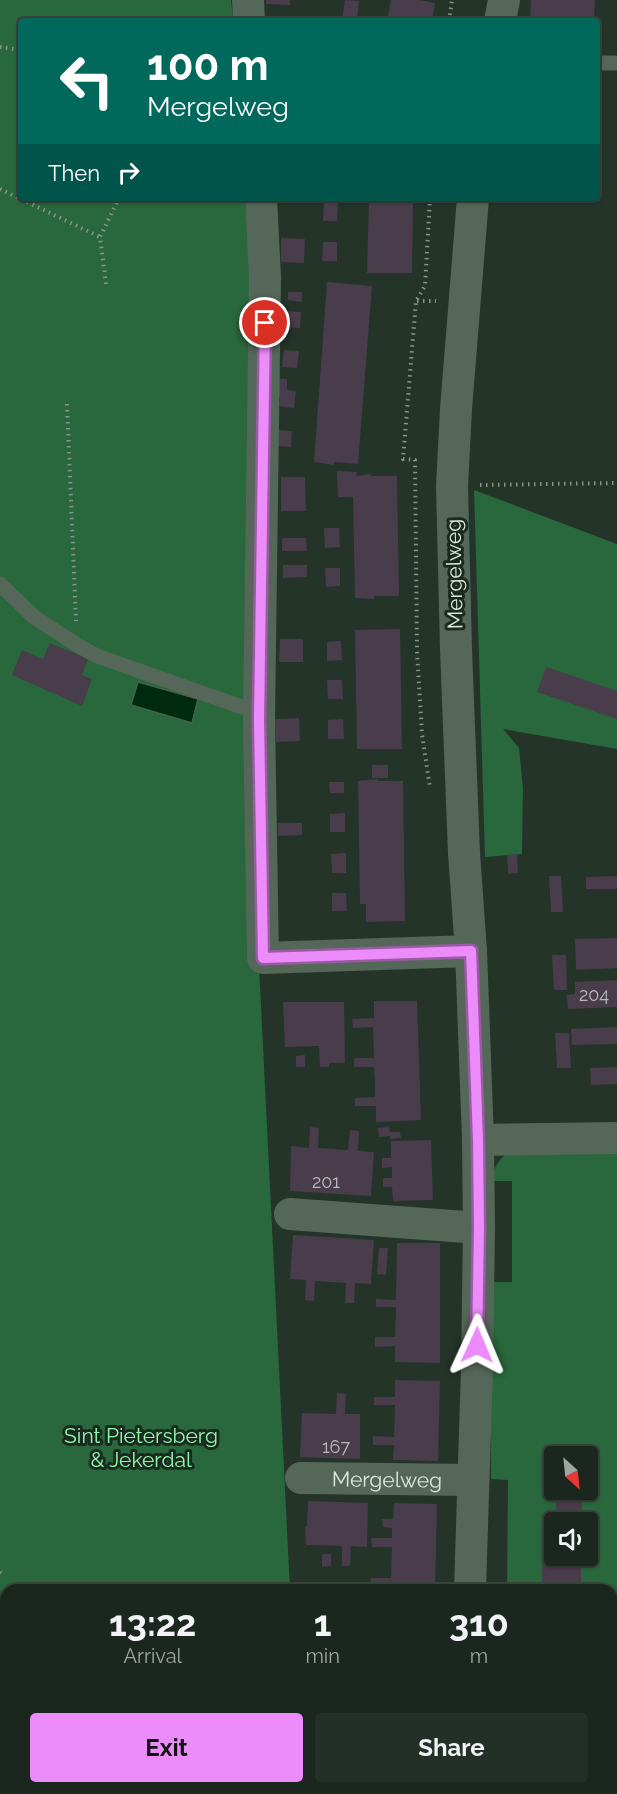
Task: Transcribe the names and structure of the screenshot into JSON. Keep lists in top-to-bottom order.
{
  "streets": {
    "street": ["Mergelweg"]
  },
  "parks": ["Sint Pietersberg & Jekerdal"],
  "house_numbers": ["204", "201", "167"],
  "north": "bottom right",
  "page": {
    "turn": ["100 m", "Mergelweg"],
    "then": "Then",
    "eta": [
      "13:22",
      "Arrival",
      "1",
      "min",
      "310",
      "m"
    ],
    "buttons": ["Exit", "Share"]
  }
}
